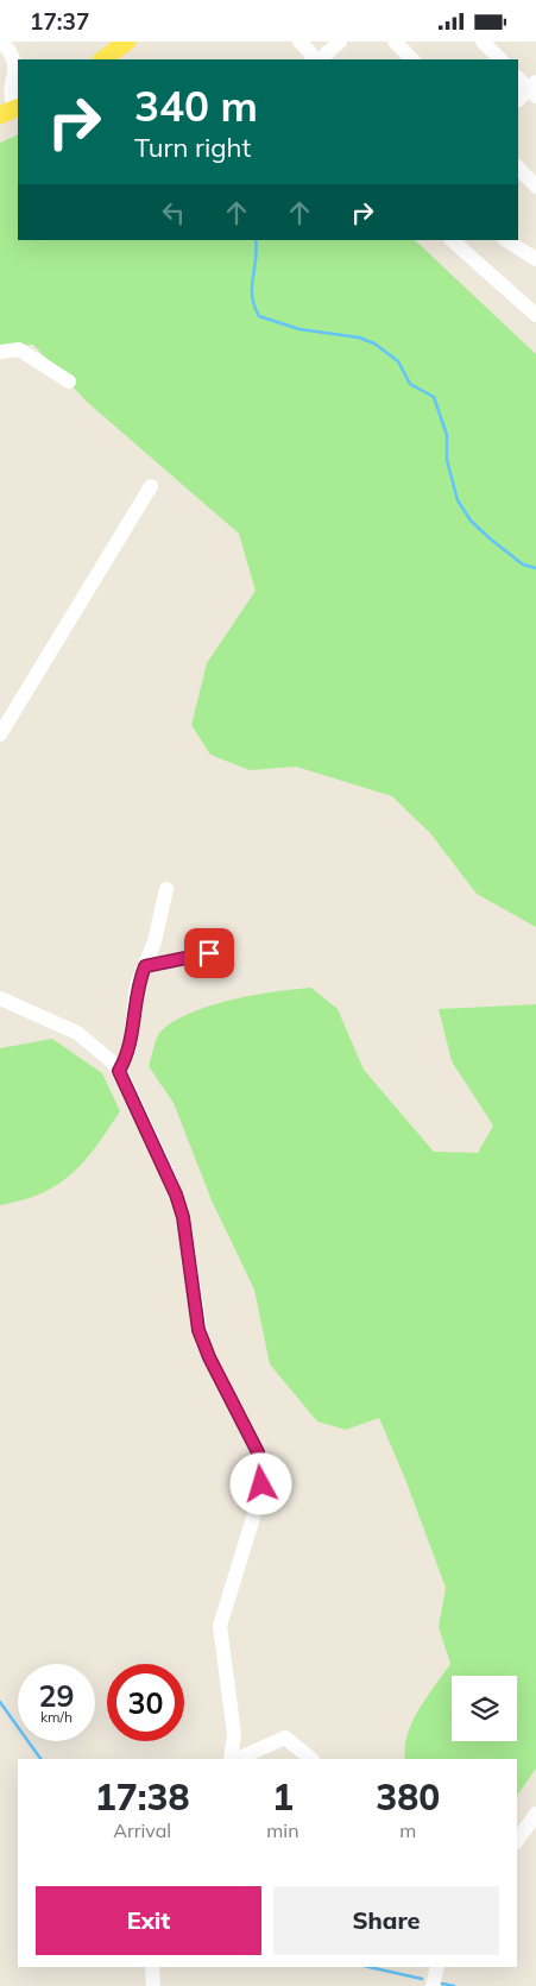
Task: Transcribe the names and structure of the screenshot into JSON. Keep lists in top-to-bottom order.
{
  "page": {
    "status": "17:37",
    "turn": ["340 m", "Turn right"],
    "speed": "29 km/h",
    "limit": "30",
    "eta": [
      "17:38",
      "Arrival",
      "1",
      "min",
      "380",
      "m"
    ],
    "buttons": ["Exit", "Share"]
  }
}
